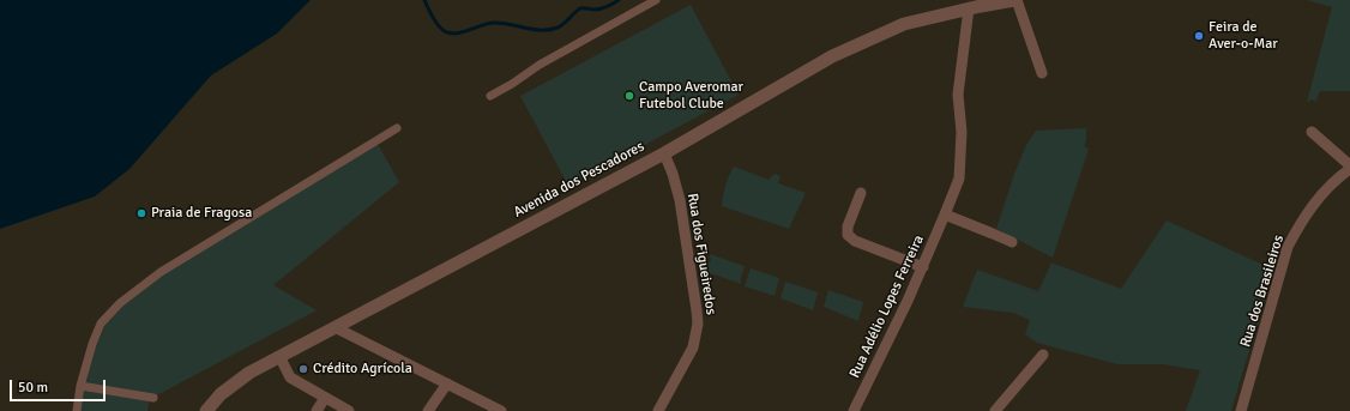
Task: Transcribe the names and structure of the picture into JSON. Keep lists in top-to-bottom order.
{
  "streets": {
    "street": [
      "Avenida dos Pescadores",
      "Rua dos Figueiredos",
      "Rua dos Brasileiros",
      "Rua Adélio Lopes Ferreira"
    ]
  },
  "crossings": [
    ["Avenida dos Pescadores", "Rua dos Figueiredos"],
    ["Avenida dos Pescadores", "Rua Adélio Lopes Ferreira"]
  ],
  "places": [
    "Feira de Aver-o-Mar",
    "Campo Averomar Futebol Clube",
    "Praia de Fragosa",
    "Crédito Agrícola"
  ],
  "scale_bar": "50 m"
}
